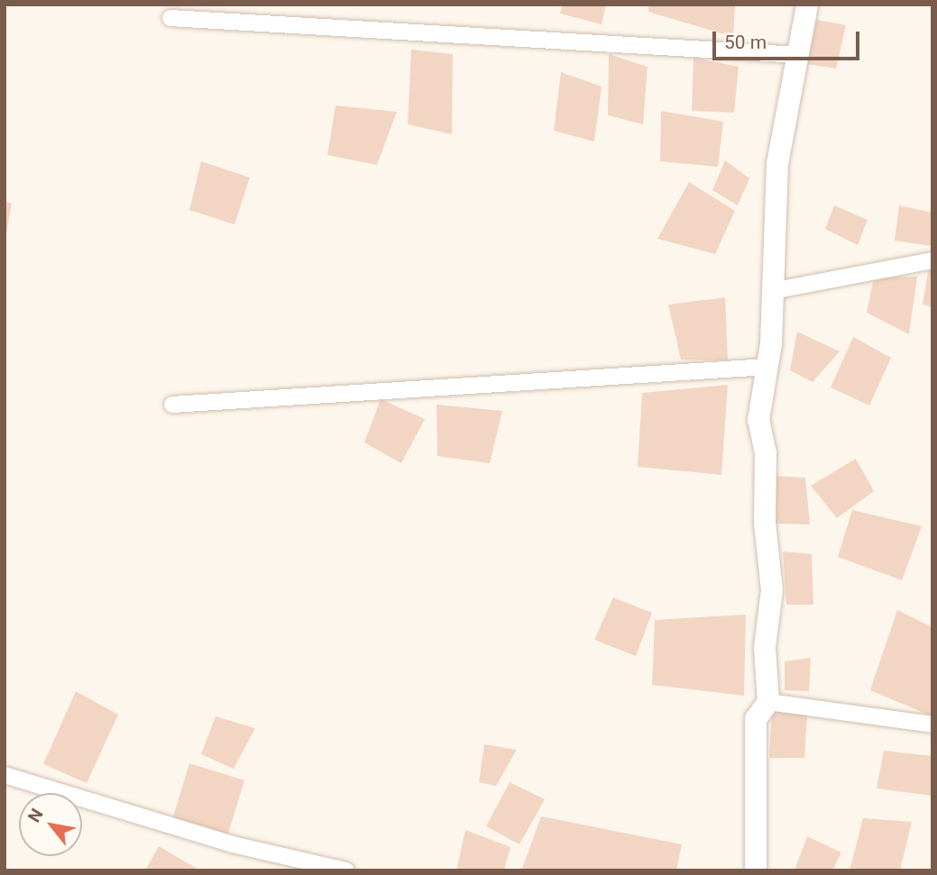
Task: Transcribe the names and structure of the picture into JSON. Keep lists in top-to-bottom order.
{
  "scale_bar": "50 m",
  "north": "top left"
}
